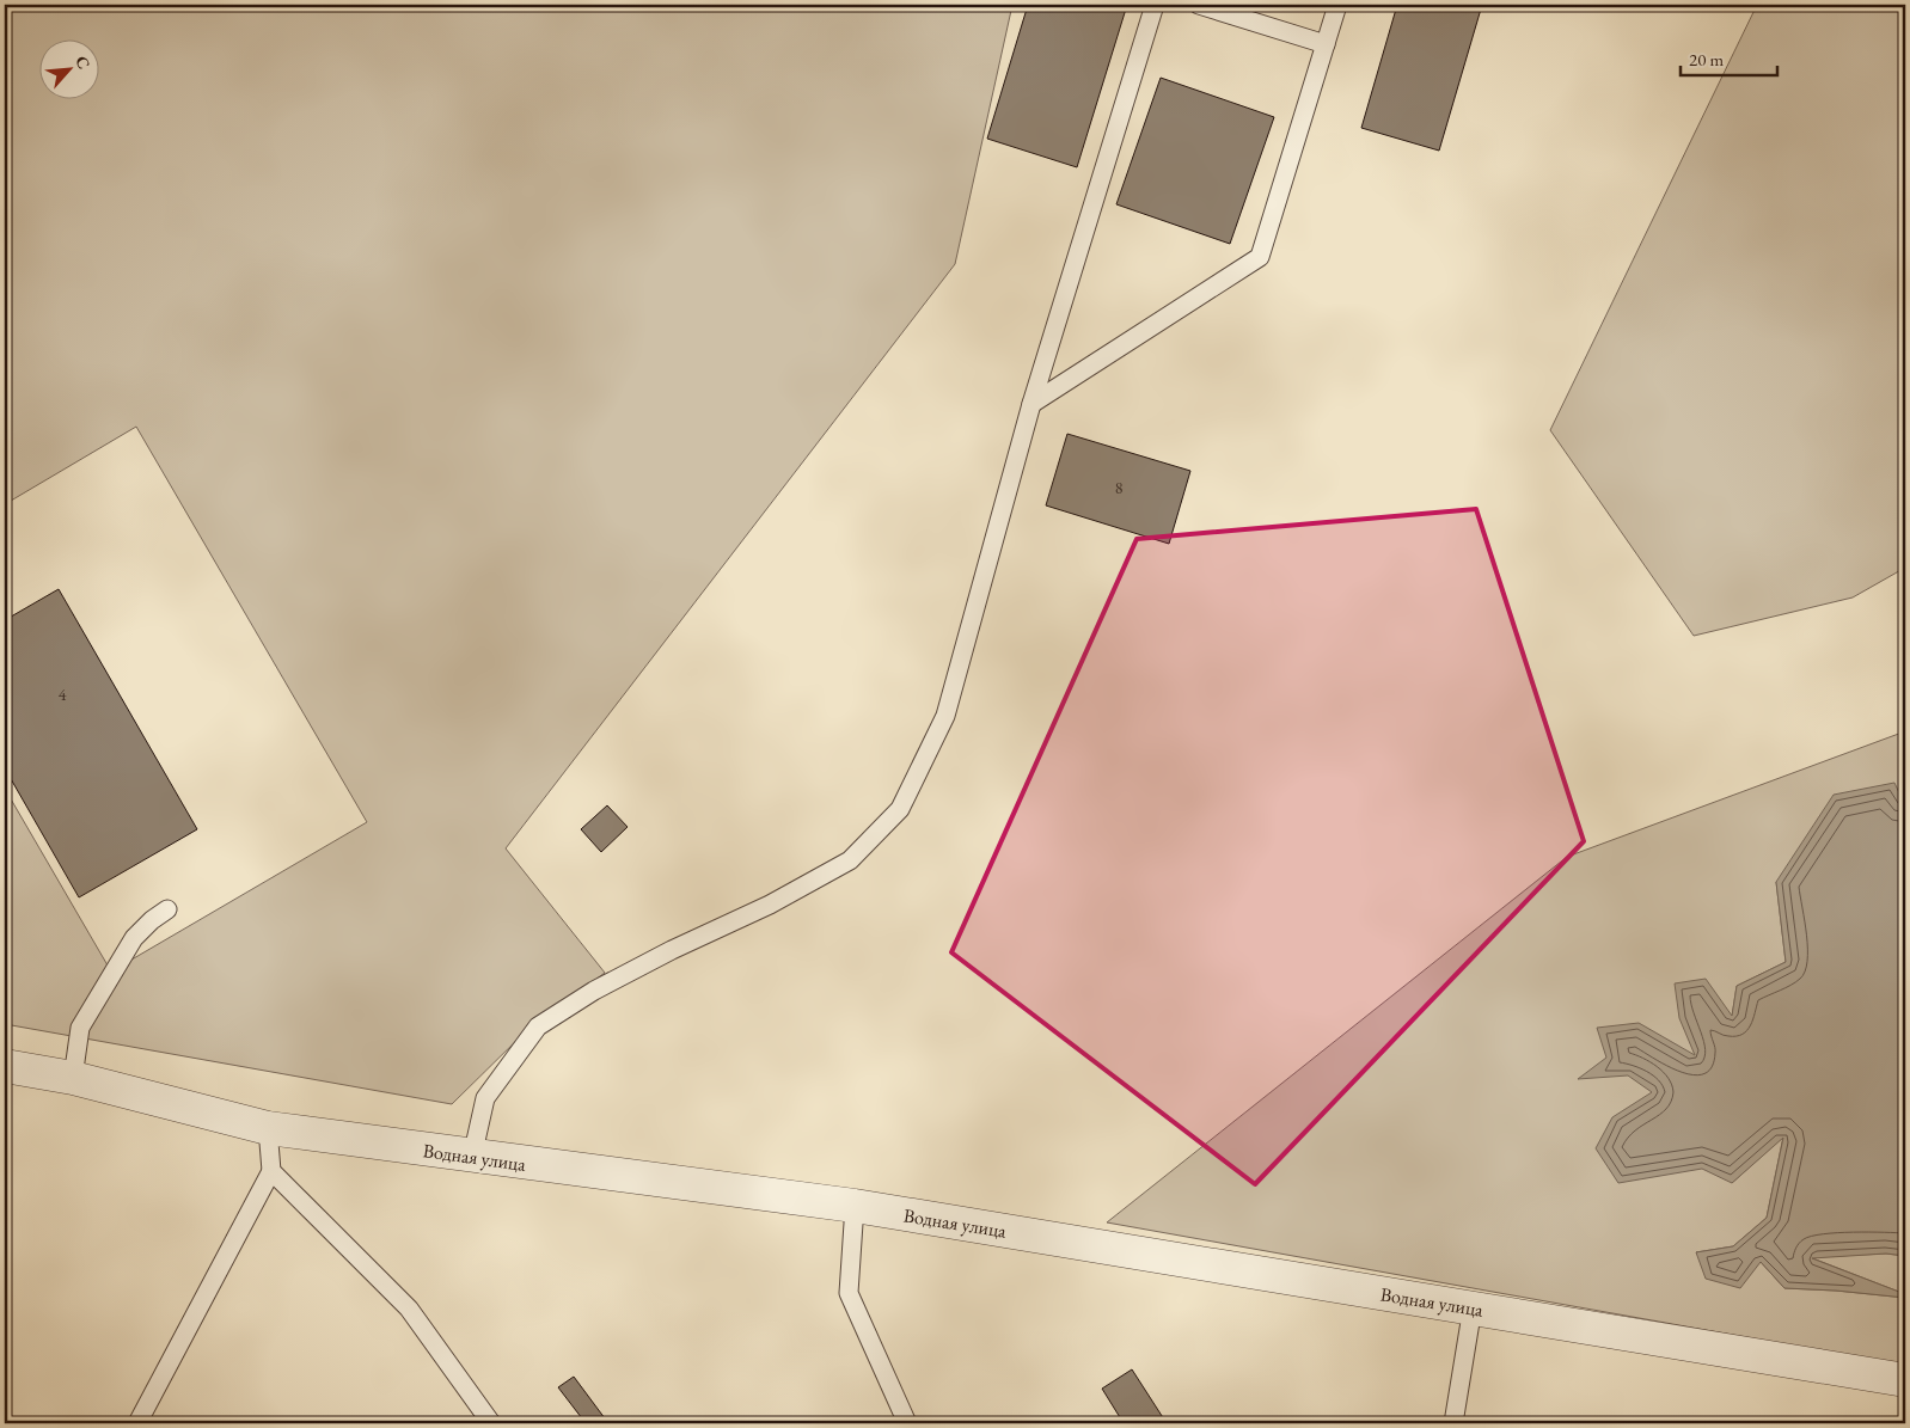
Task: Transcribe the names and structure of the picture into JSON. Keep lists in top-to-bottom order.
{
  "streets": {
    "street": ["Водная улица"]
  },
  "house_numbers": ["8", "4"],
  "scale_bar": "20 m",
  "north": "top right"
}
